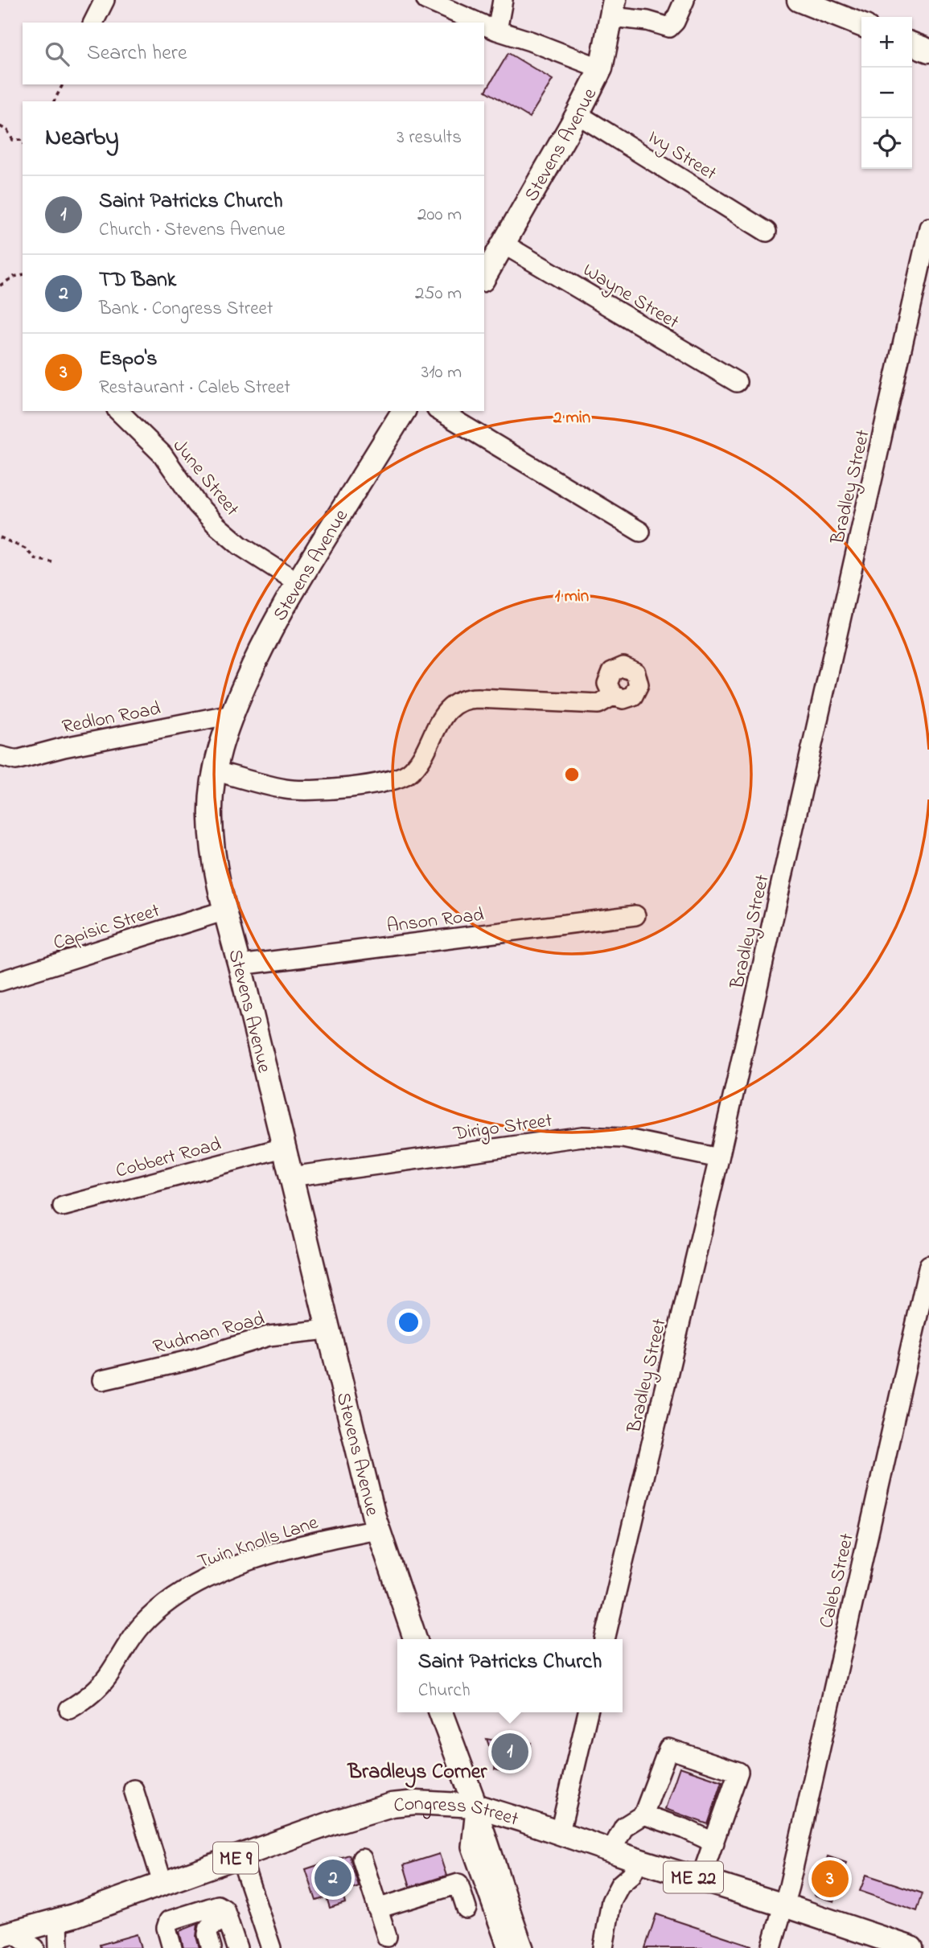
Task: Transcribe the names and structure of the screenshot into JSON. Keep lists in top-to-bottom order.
{
  "streets": {
    "main road": [
      "Stevens Avenue",
      "Congress Street",
      "ME 9",
      "ME 22"
    ],
    "street": [
      "Ivy Street",
      "Wayne Street",
      "June Street",
      "Bradley Street",
      "Redlon Road",
      "Anson Road",
      "Capisic Street",
      "Dirigo Street",
      "Cobbert Road",
      "Rudman Road",
      "Twin Knolls Lane",
      "Caleb Street"
    ]
  },
  "crossings": [
    ["Stevens Avenue", "Ivy Street"],
    ["Stevens Avenue", "Wayne Street"],
    ["Stevens Avenue", "June Street"],
    ["Stevens Avenue", "Redlon Road"],
    ["Stevens Avenue", "Anson Road"],
    ["Stevens Avenue", "Capisic Street"],
    ["Stevens Avenue", "Dirigo Street"],
    ["Stevens Avenue", "Cobbert Road"],
    ["Stevens Avenue", "Rudman Road"],
    ["Stevens Avenue", "Twin Knolls Lane"],
    ["Bradley Street", "Dirigo Street"],
    ["Caleb Street", "Congress Street"]
  ],
  "districts": ["Bradleys Corner"],
  "page": {
    "map_buttons": ["+", "−"],
    "search": "Search here",
    "heading": ["Nearby", "3 results"],
    "list": [
      {
        "mark": "1",
        "name": "Saint Patricks Church",
        "note": "Church · Stevens Avenue",
        "value": "200 m"
      },
      {
        "mark": "2",
        "name": "TD Bank",
        "note": "Bank · Congress Street",
        "value": "250 m"
      },
      {
        "mark": "3",
        "name": "Espo's",
        "note": "Restaurant · Caleb Street",
        "value": "310 m"
      }
    ],
    "popup": ["Saint Patricks Church", "Church"],
    "pins": ["1", "2", "3"]
  },
  "rings": ["2 min", "1 min"]
}
